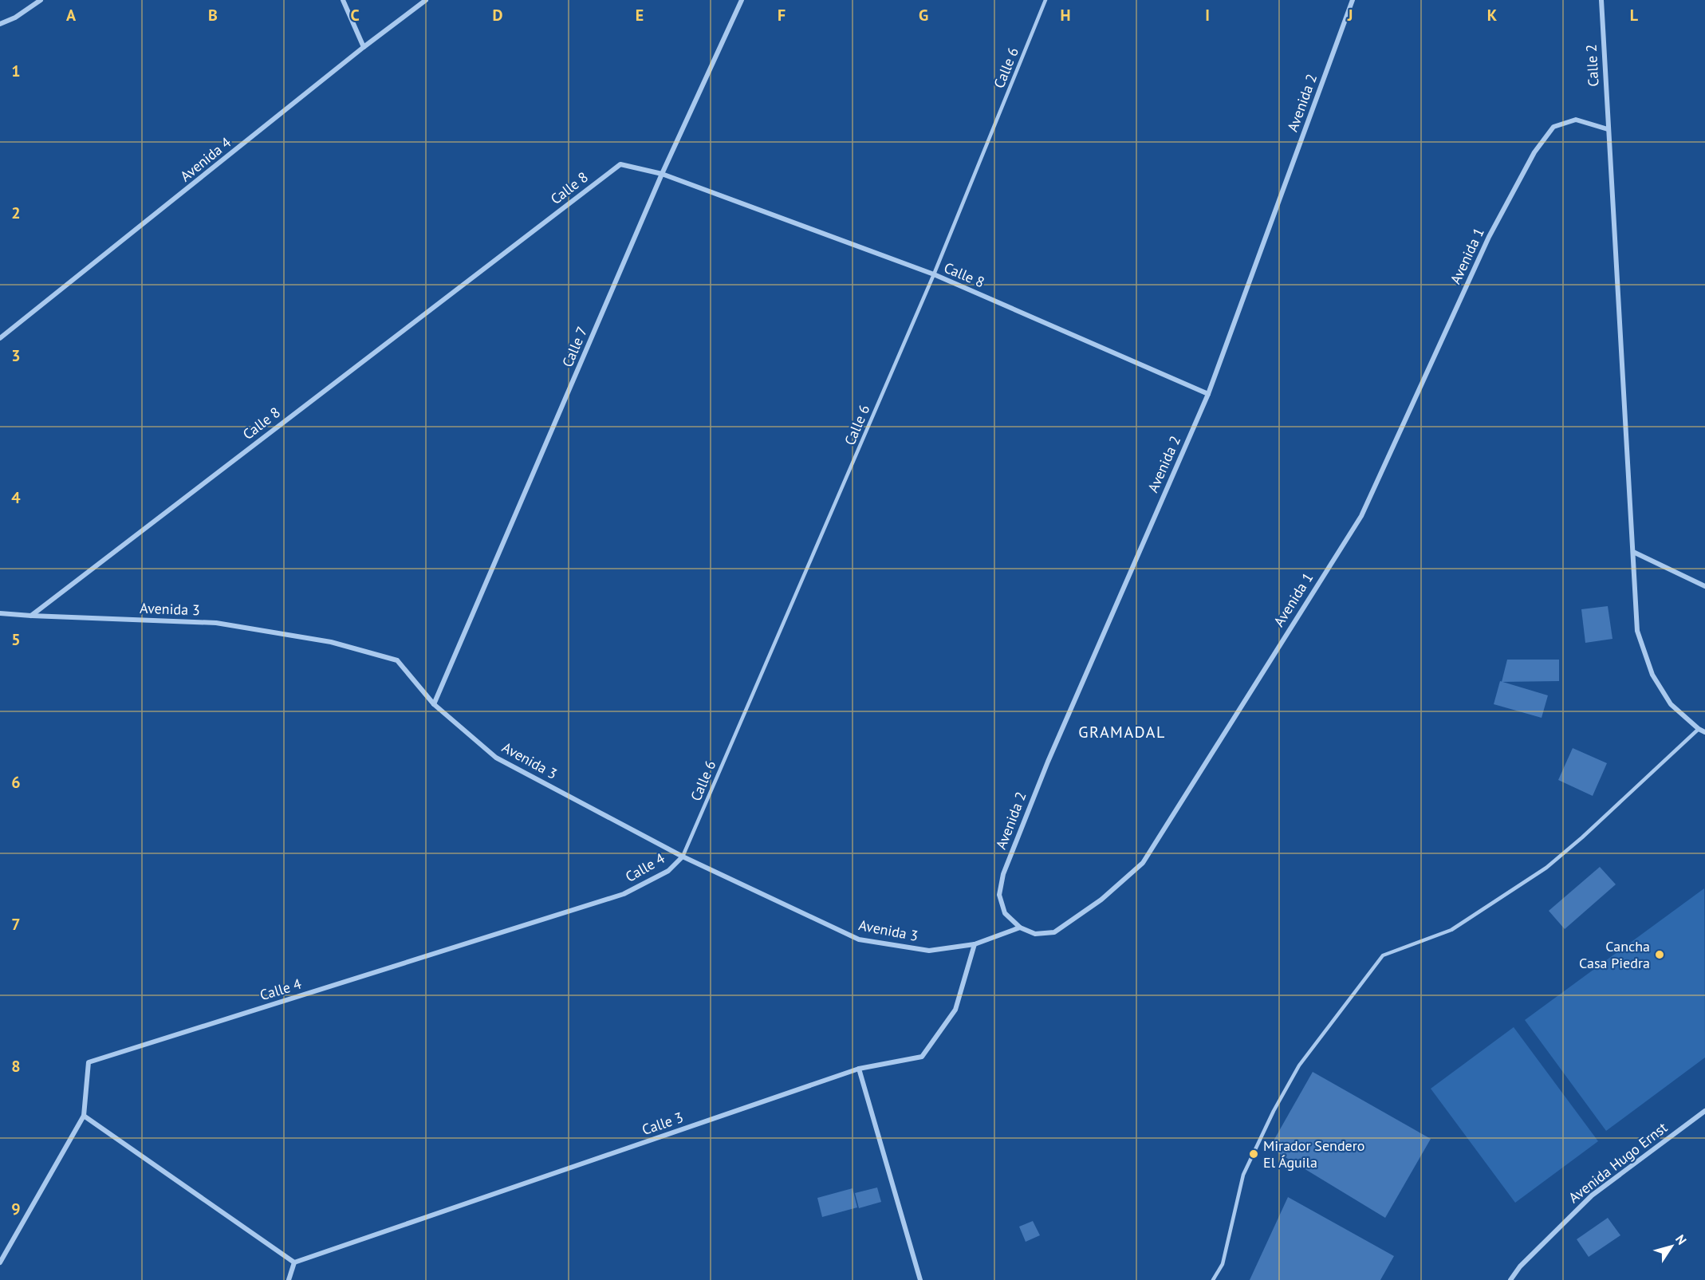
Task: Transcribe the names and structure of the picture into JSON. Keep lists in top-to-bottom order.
{
  "streets": {
    "street": [
      "Calle 2",
      "Avenida 2",
      "Avenida 4",
      "Calle 8",
      "Avenida 1",
      "Calle 7",
      "Avenida 3",
      "Calle 4",
      "Calle 3",
      "Avenida Hugo Ernst"
    ],
    "lane": ["Calle 6"]
  },
  "crossings": [
    ["Calle 2", "Avenida 1"],
    ["Calle 6", "Calle 8"],
    ["Calle 6", "Avenida 3"],
    ["Calle 6", "Calle 4"],
    ["Avenida 2", "Calle 8"],
    ["Avenida 2", "Avenida 1"],
    ["Avenida 2", "Avenida 3"],
    ["Calle 8", "Calle 7"],
    ["Calle 8", "Avenida 3"],
    ["Avenida 1", "Avenida 3"],
    ["Calle 7", "Avenida 3"],
    ["Avenida 3", "Calle 4"],
    ["Avenida 3", "Calle 3"]
  ],
  "districts": ["GRAMADAL"],
  "places": ["Cancha Casa Piedra", "Mirador Sendero El Águila"],
  "north": "top right",
  "grid": {
    "columns": [
      "A",
      "B",
      "C",
      "D",
      "E",
      "F",
      "G",
      "H",
      "I",
      "J",
      "K",
      "L"
    ],
    "rows": [
      "1",
      "2",
      "3",
      "4",
      "5",
      "6",
      "7",
      "8",
      "9"
    ]
  }
}
